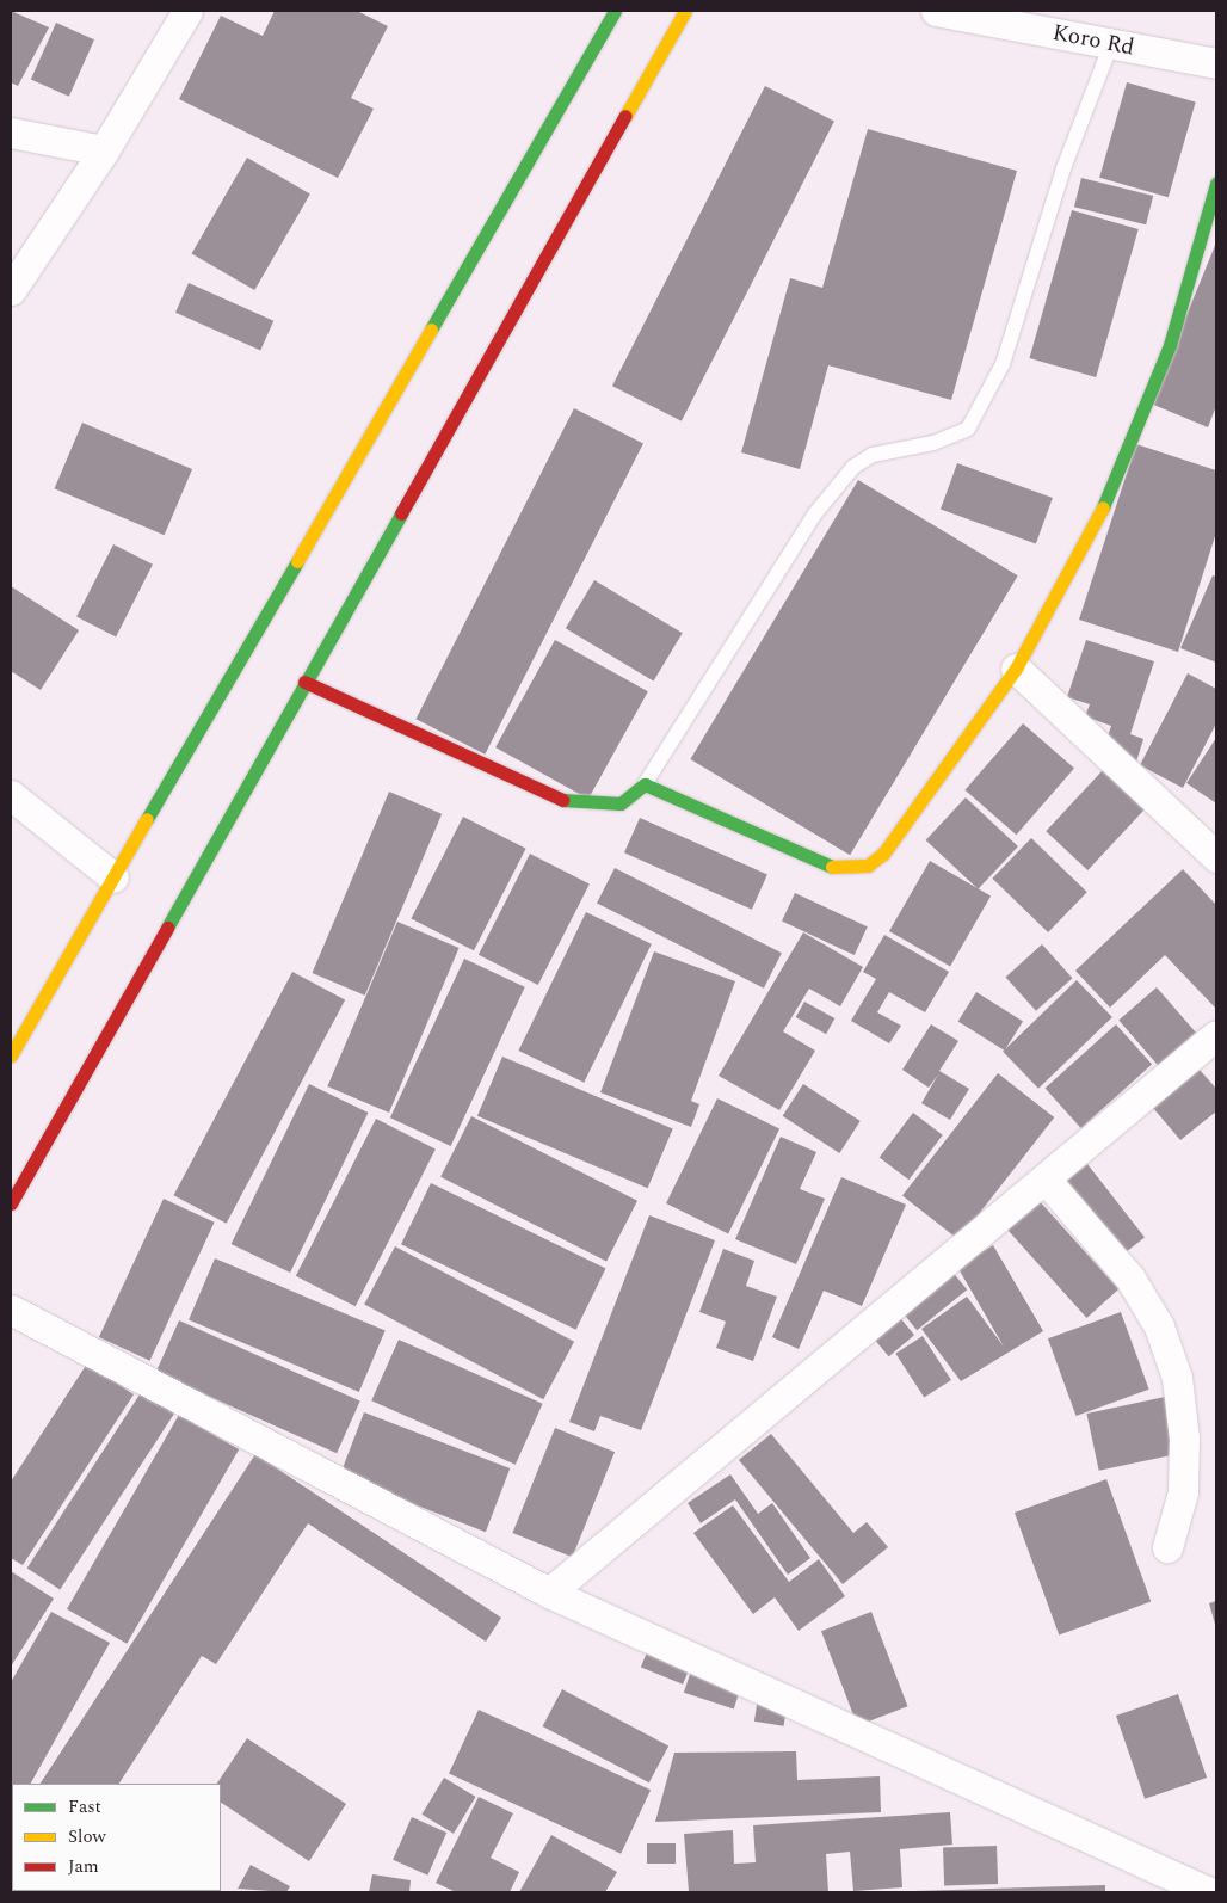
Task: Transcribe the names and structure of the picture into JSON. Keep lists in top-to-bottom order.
{
  "streets": {
    "street": ["Koro Rd"]
  },
  "legend": ["Fast", "Slow", "Jam"]
}
